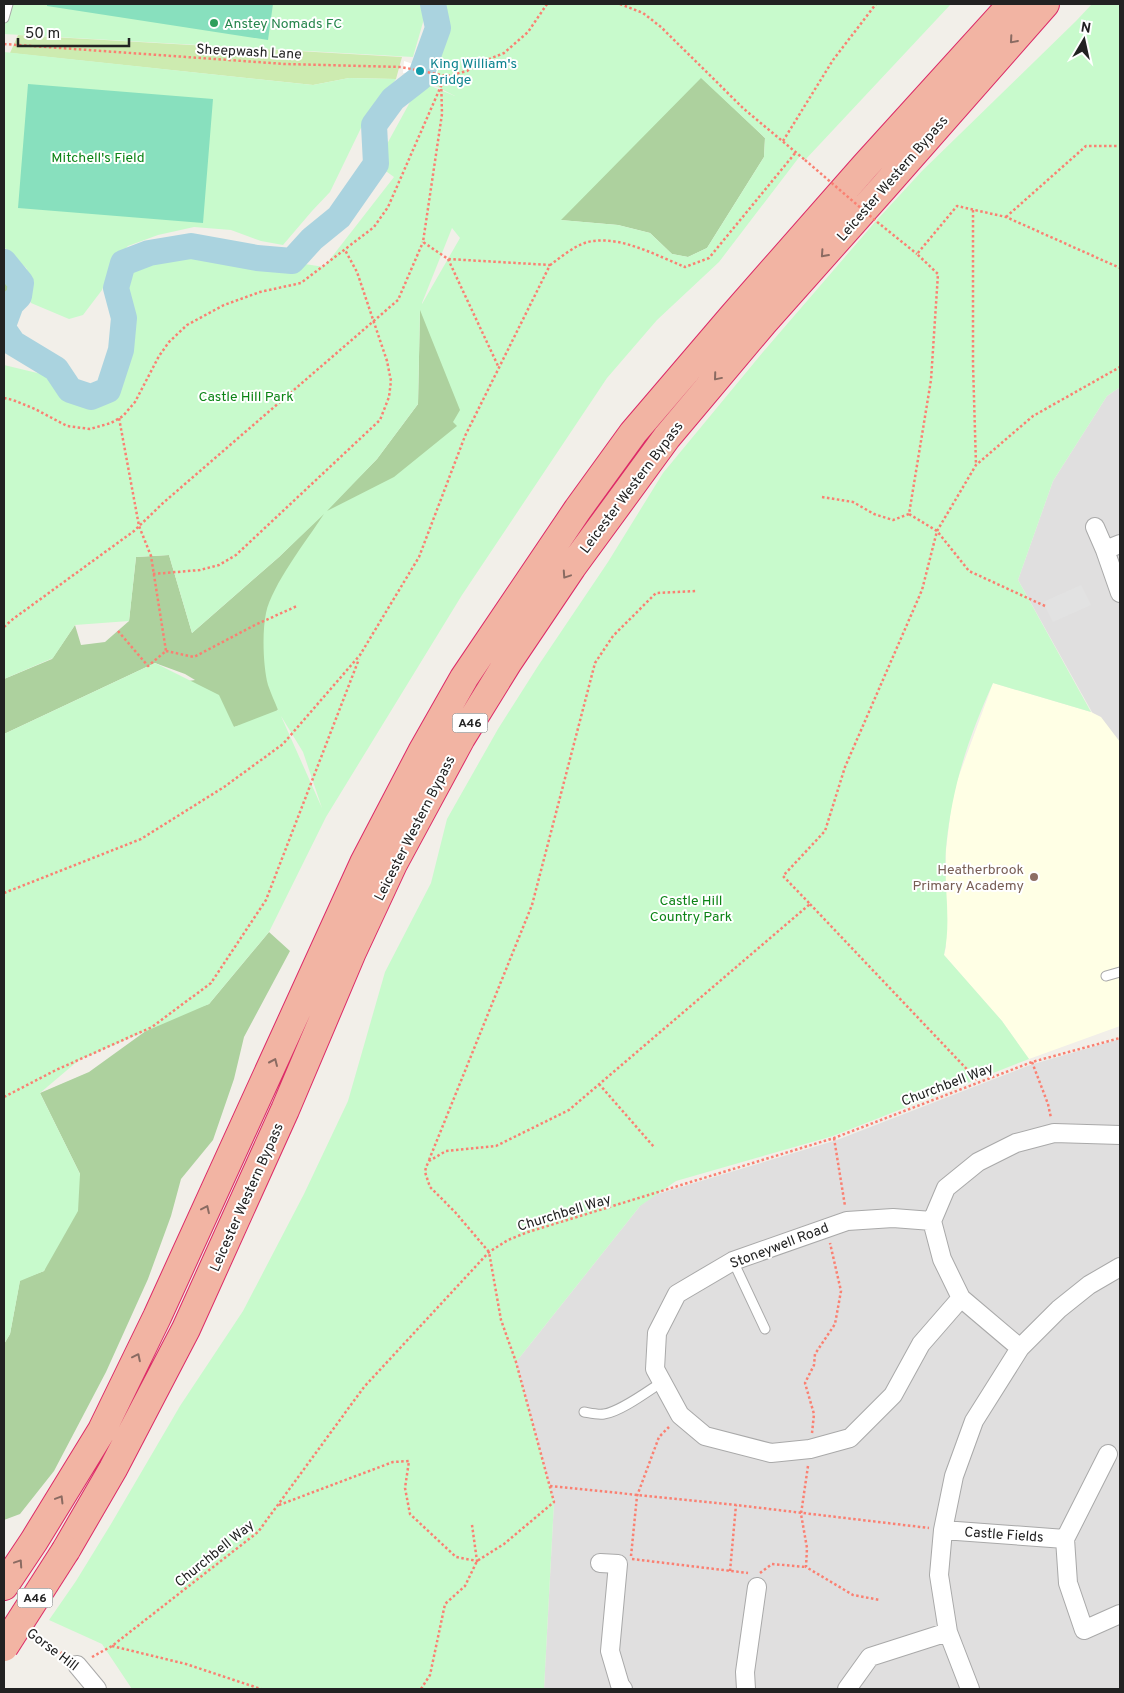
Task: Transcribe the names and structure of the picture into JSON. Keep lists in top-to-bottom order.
{
  "streets": {
    "highway": ["Leicester Western Bypass", "A46"],
    "street": ["Stoneywell Road", "Castle Fields", "Gorse Hill"],
    "path": ["Sheepwash Lane", "Churchbell Way"]
  },
  "crossings": [
    ["Churchbell Way", "Gorse Hill"]
  ],
  "parks": ["Mitchell's Field", "Castle Hill Park", "Castle Hill Country Park"],
  "places": ["Anstey Nomads FC", "King William's Bridge", "Heatherbrook Primary Academy"],
  "scale_bar": "50 m",
  "north": "top"
}
